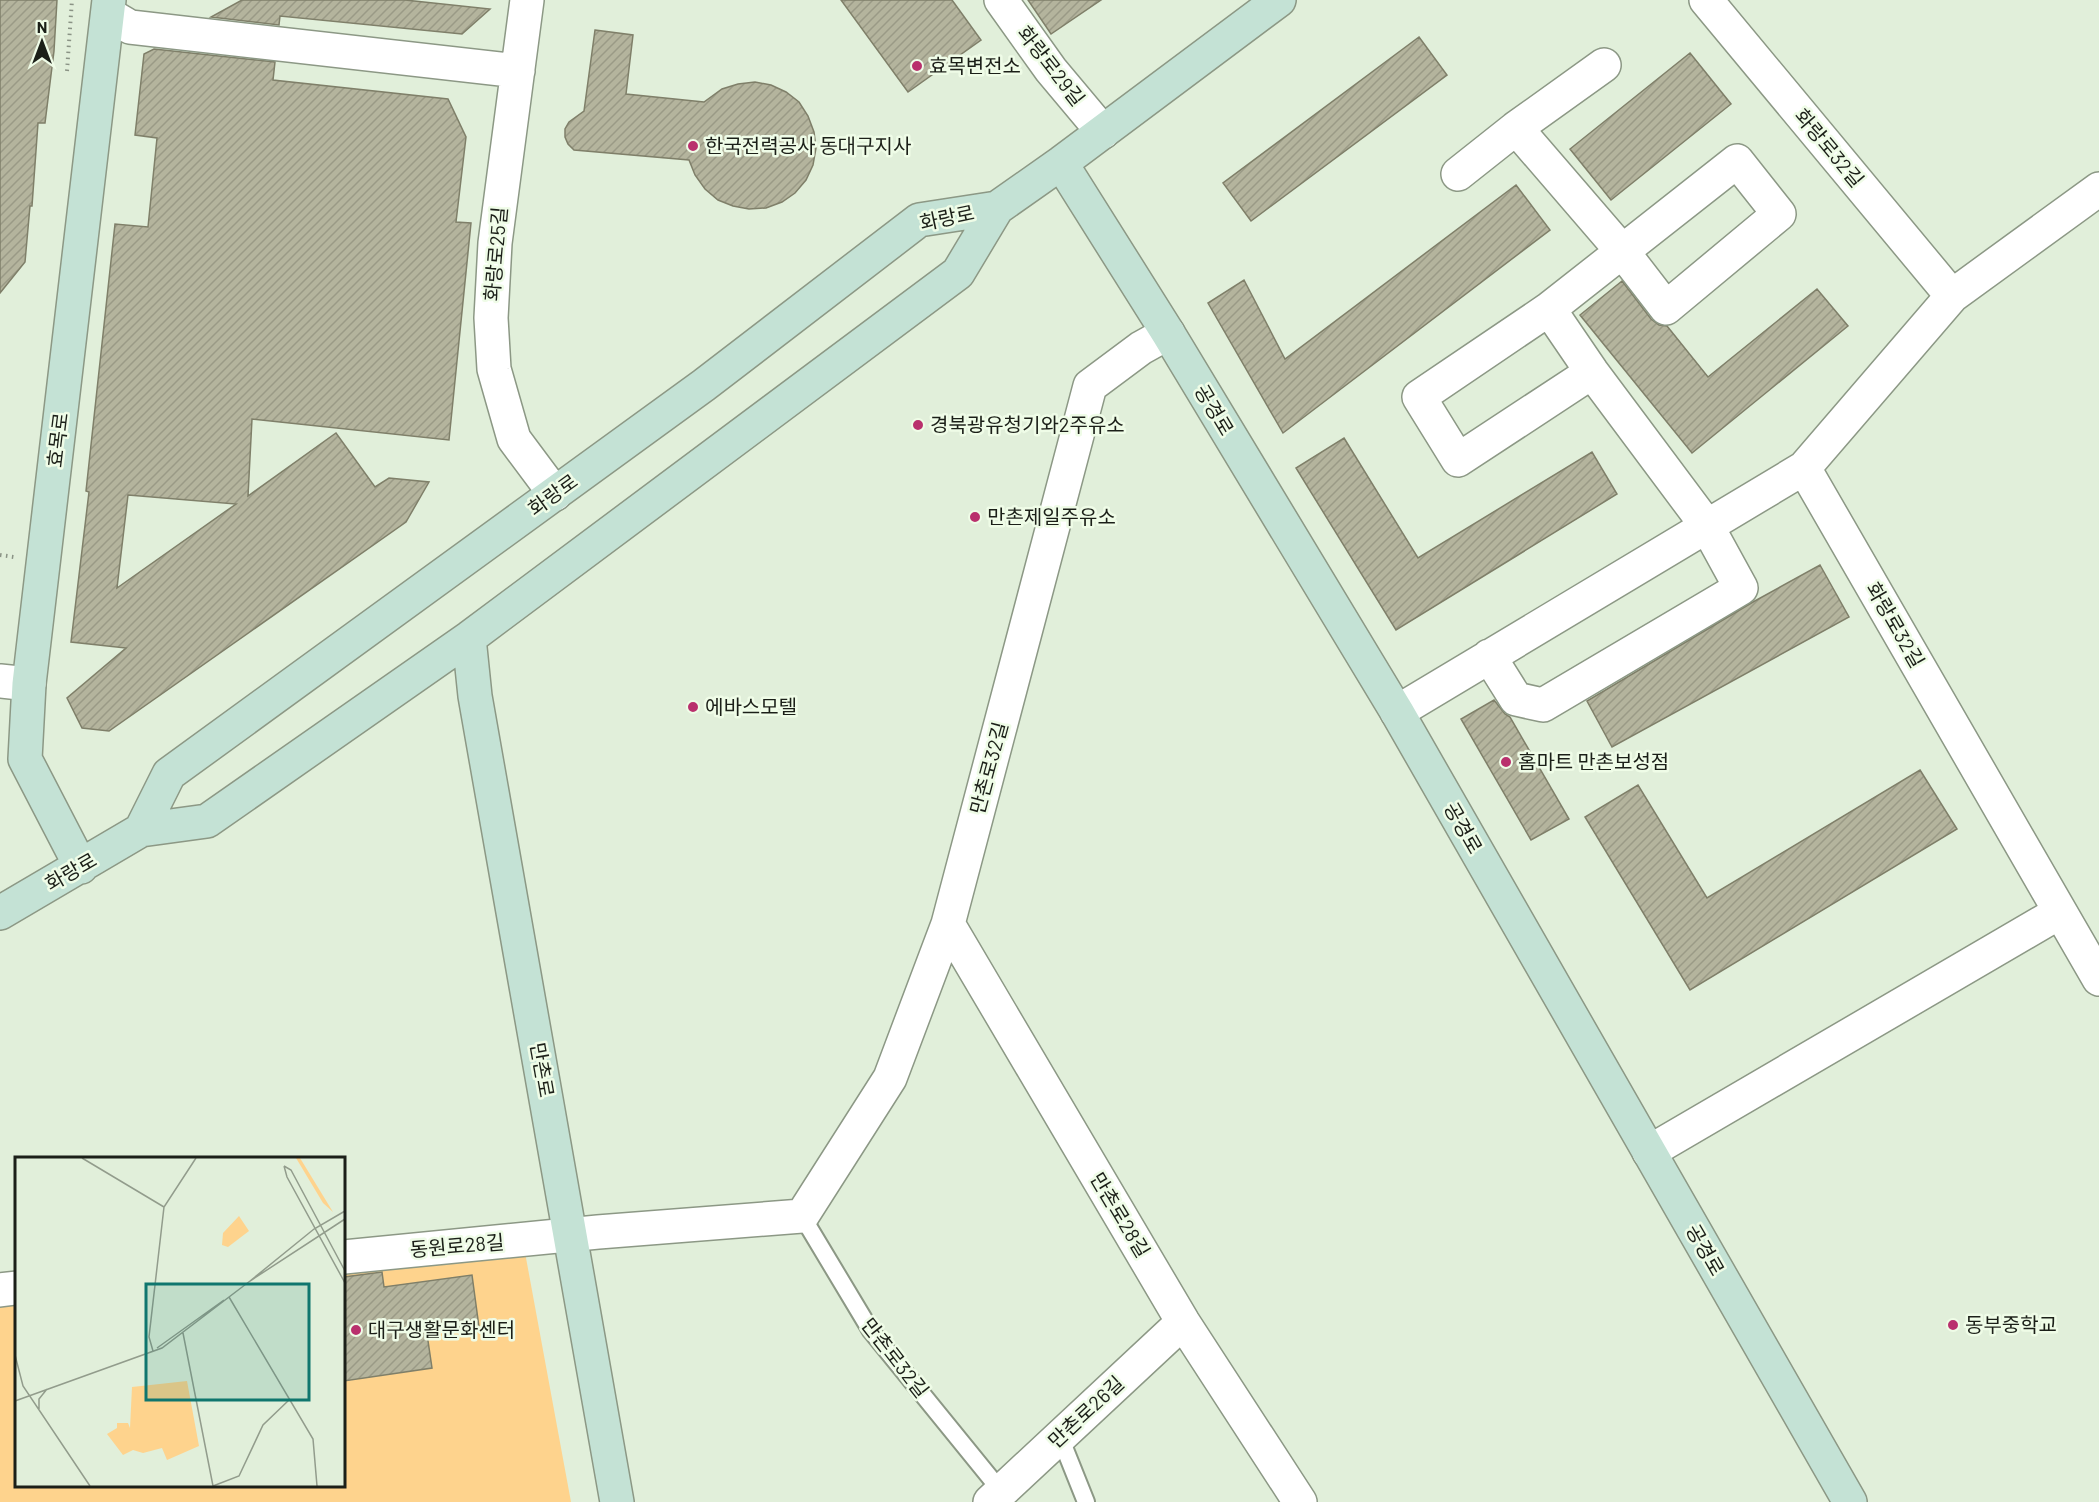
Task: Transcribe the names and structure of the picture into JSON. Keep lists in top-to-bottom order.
{
  "streets": {
    "main road": [
      "화랑로",
      "공경로",
      "효목로",
      "만촌로"
    ],
    "street": [
      "화랑로29길",
      "화랑로32길",
      "화랑로25길",
      "만촌로32길",
      "만촌로28길",
      "동원로28길",
      "만촌로26길"
    ]
  },
  "crossings": [
    ["화랑로29길", "화랑로"],
    ["화랑로", "화랑로25길"],
    ["화랑로", "공경로"],
    ["화랑로", "효목로"],
    ["화랑로", "만촌로"],
    ["공경로", "만촌로32길"],
    ["만촌로32길", "만촌로28길"],
    ["만촌로32길", "만촌로26길"],
    ["만촌로", "동원로28길"],
    ["만촌로28길", "만촌로26길"]
  ],
  "places": [
    "효목변전소",
    "한국전력공사 동대구지사",
    "경북광유청기와2주유소",
    "만촌제일주유소",
    "에바스모텔",
    "홈마트 만촌보성점",
    "동부중학교",
    "대구생활문화센터"
  ],
  "north": "top"
}
